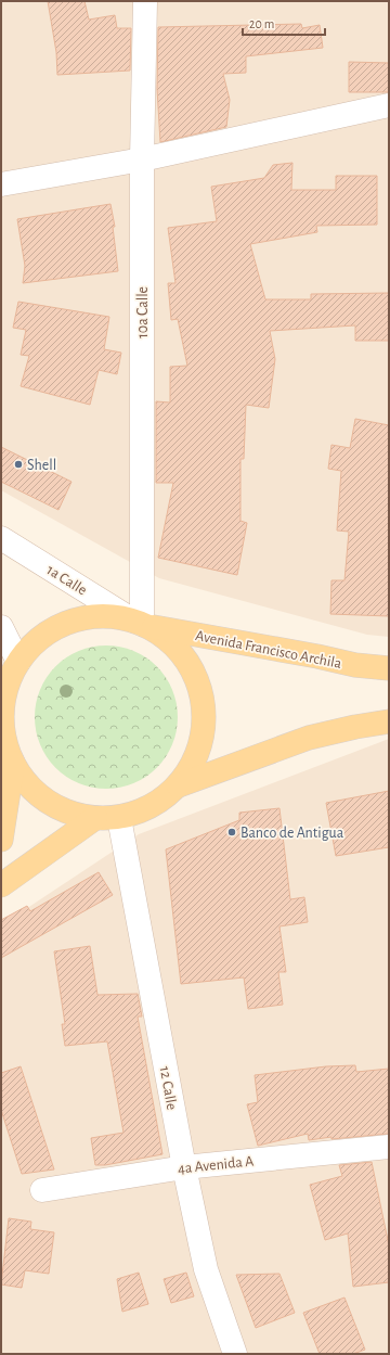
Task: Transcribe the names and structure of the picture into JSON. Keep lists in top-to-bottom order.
{
  "streets": {
    "main road": ["Avenida Francisco Archila"],
    "street": [
      "10a Calle",
      "1a Calle",
      "12 Calle",
      "4a Avenida A"
    ]
  },
  "crossings": [
    ["10a Calle", "1a Calle"],
    ["10a Calle", "Avenida Francisco Archila"],
    ["1a Calle", "Avenida Francisco Archila"],
    ["Avenida Francisco Archila", "12 Calle"],
    ["12 Calle", "4a Avenida A"]
  ],
  "places": ["Shell", "Banco de Antigua"],
  "scale_bar": "20 m"
}
